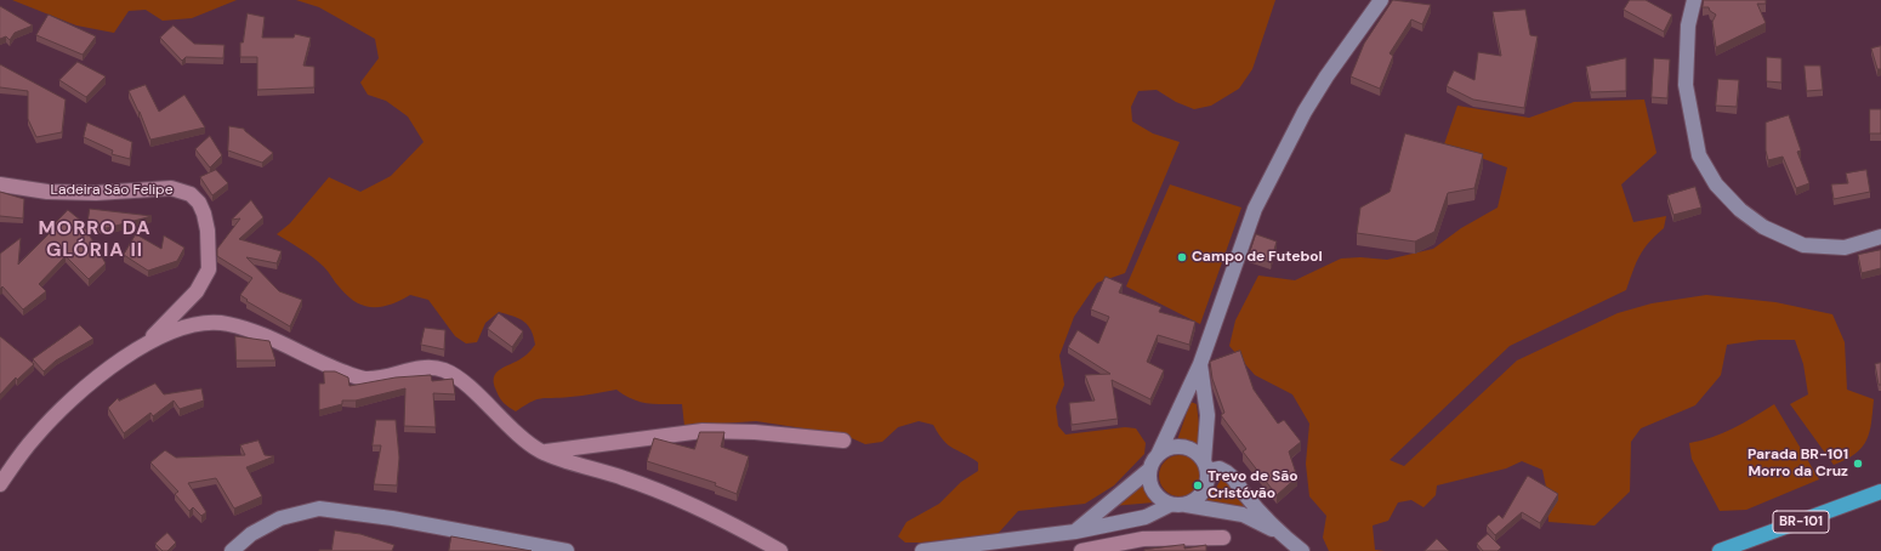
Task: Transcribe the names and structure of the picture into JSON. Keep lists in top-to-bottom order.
{
  "streets": {
    "highway": ["BR-101"],
    "street": ["Ladeira São Felipe"]
  },
  "districts": ["MORRO DA GLÓRIA II"],
  "places": ["Campo de Futebol", "Parada BR-101 Morro da Cruz", "Trevo de São Cristóvão"]
}
